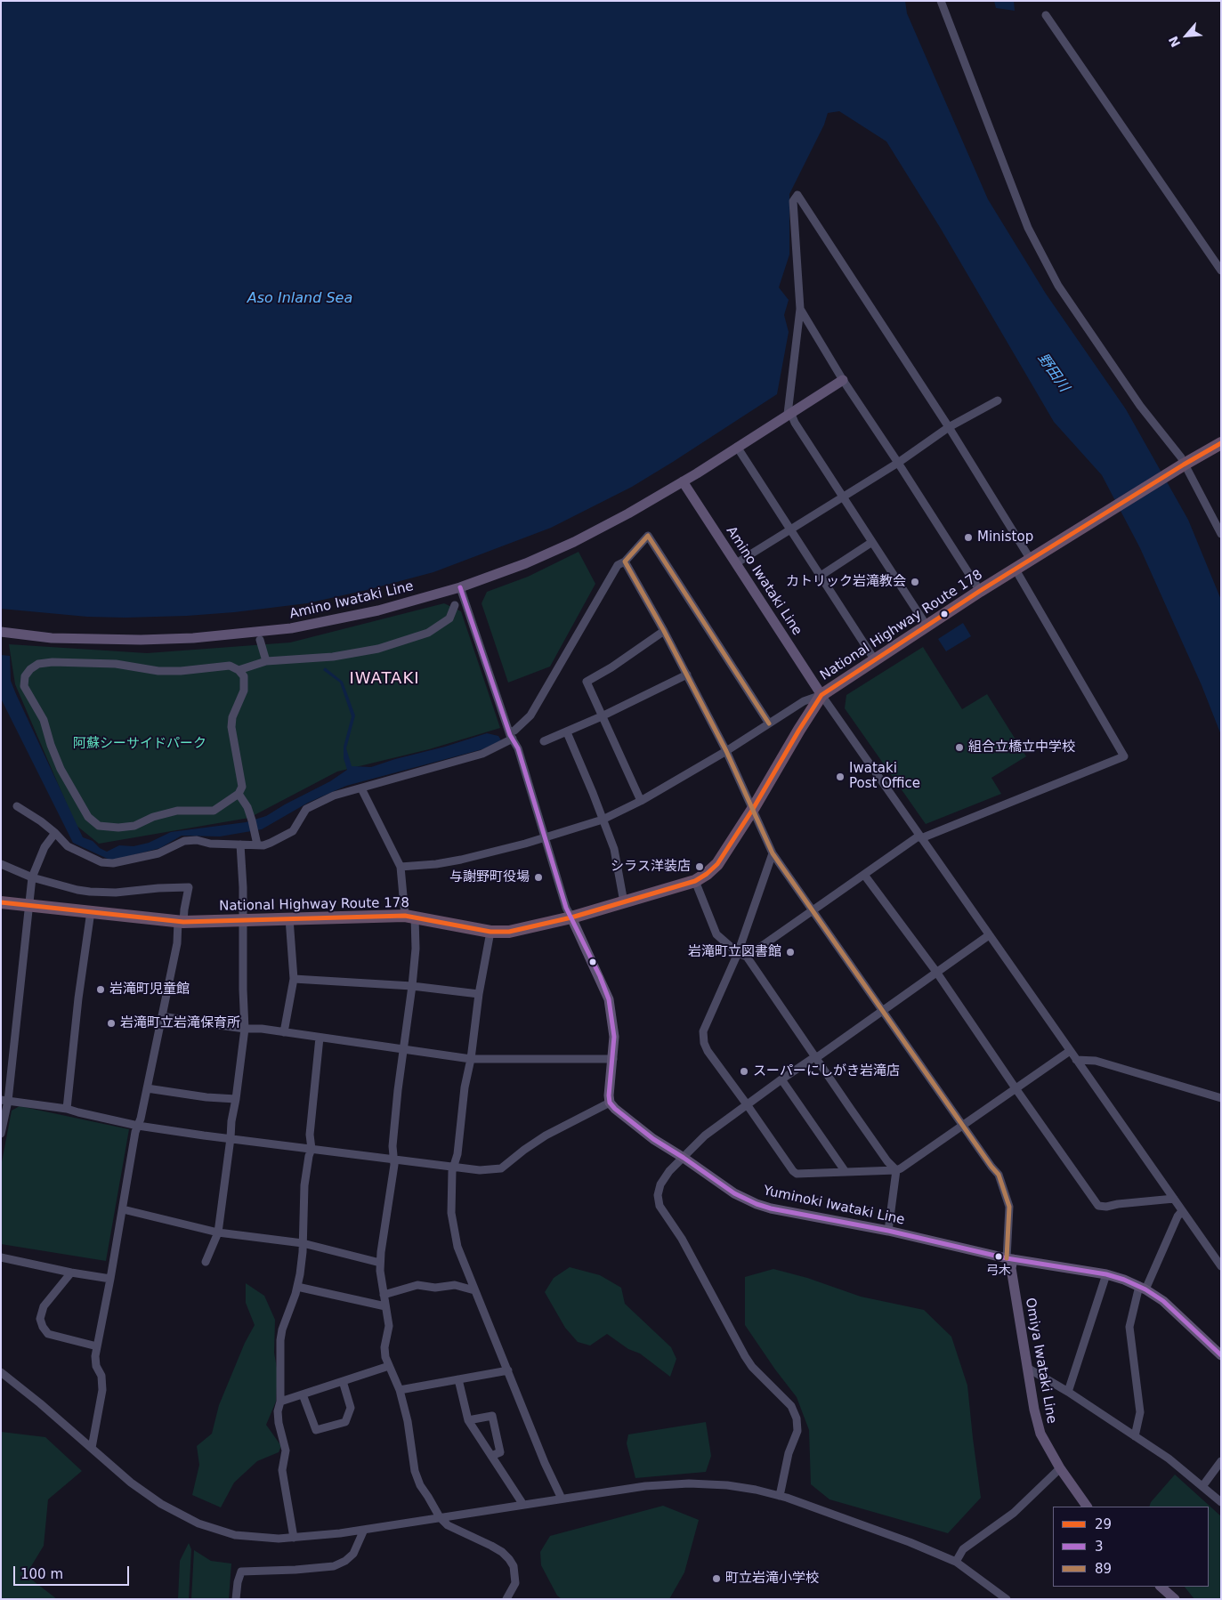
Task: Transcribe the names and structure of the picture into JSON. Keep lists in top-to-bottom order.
{
  "streets": {
    "highway": ["National Highway Route 178"],
    "main road": ["Amino Iwataki Line", "Yuminoki Iwataki Line", "Omiya Iwataki Line"]
  },
  "crossings": [
    ["Amino Iwataki Line", "National Highway Route 178"],
    ["Yuminoki Iwataki Line", "Omiya Iwataki Line"]
  ],
  "districts": ["IWATAKI"],
  "water": ["Aso Inland Sea", "野田川"],
  "parks": ["阿蘇シーサイドパーク"],
  "places": [
    "Ministop",
    "カトリック岩滝教会",
    "組合立橋立中学校",
    "Iwataki Post Office",
    "シラス洋装店",
    "与謝野町役場",
    "岩滝町立図書館",
    "岩滝町児童館",
    "岩滝町立岩滝保育所",
    "スーパーにしがき岩滝店",
    "弓木",
    "町立岩滝小学校"
  ],
  "lines": ["transit line 29", "transit line 89", "transit line 3"],
  "legend": ["29", "3", "89"],
  "scale_bar": "100 m",
  "north": "bottom left"
}
